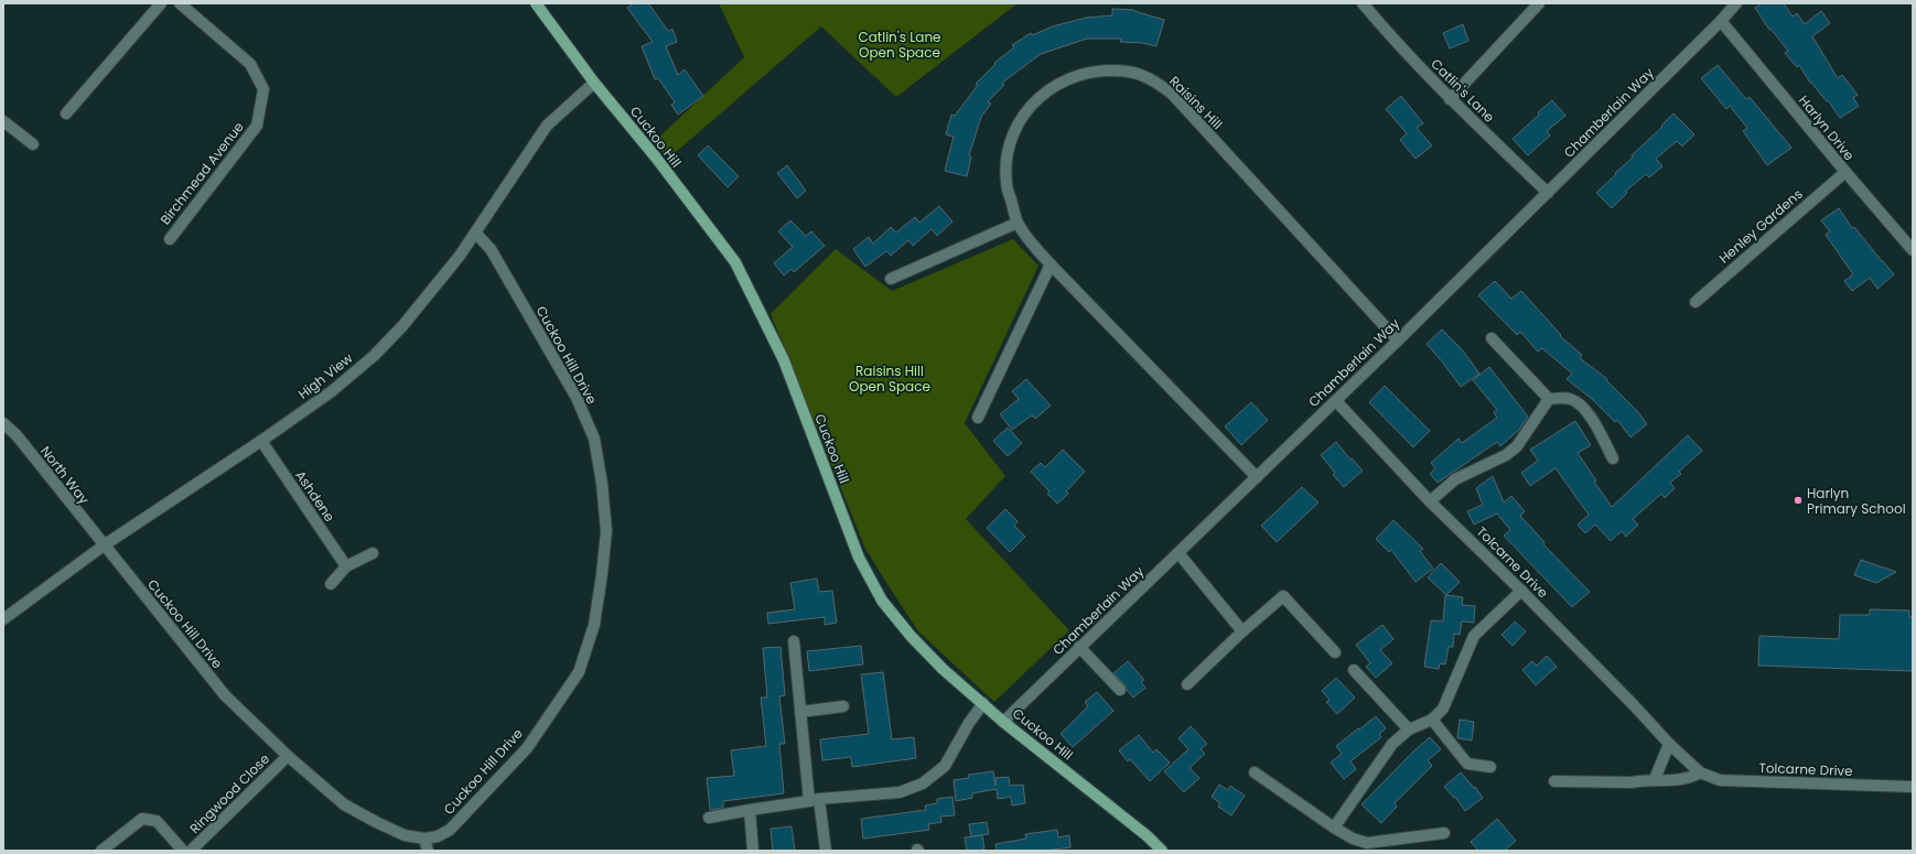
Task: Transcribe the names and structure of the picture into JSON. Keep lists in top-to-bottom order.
{
  "streets": {
    "main road": ["Cuckoo Hill"],
    "street": [
      "Catlin's Lane",
      "Raisins Hill",
      "Chamberlain Way",
      "Harlyn Drive",
      "Birchmead Avenue",
      "Henley Gardens",
      "Cuckoo Hill Drive",
      "High View",
      "North Way",
      "Ashdene",
      "Tolcarne Drive",
      "Ringwood Close"
    ]
  },
  "crossings": [
    ["Catlin's Lane", "Chamberlain Way"],
    ["Raisins Hill", "Chamberlain Way"],
    ["Chamberlain Way", "Harlyn Drive"],
    ["Chamberlain Way", "Cuckoo Hill"],
    ["Chamberlain Way", "Tolcarne Drive"],
    ["Harlyn Drive", "Henley Gardens"],
    ["Cuckoo Hill", "High View"],
    ["Cuckoo Hill Drive", "High View"],
    ["Cuckoo Hill Drive", "North Way"],
    ["Cuckoo Hill Drive", "Ringwood Close"],
    ["High View", "North Way"],
    ["High View", "Ashdene"]
  ],
  "parks": ["Catlin's Lane Open Space", "Raisins Hill Open Space"],
  "places": ["Harlyn Primary School"]
}
